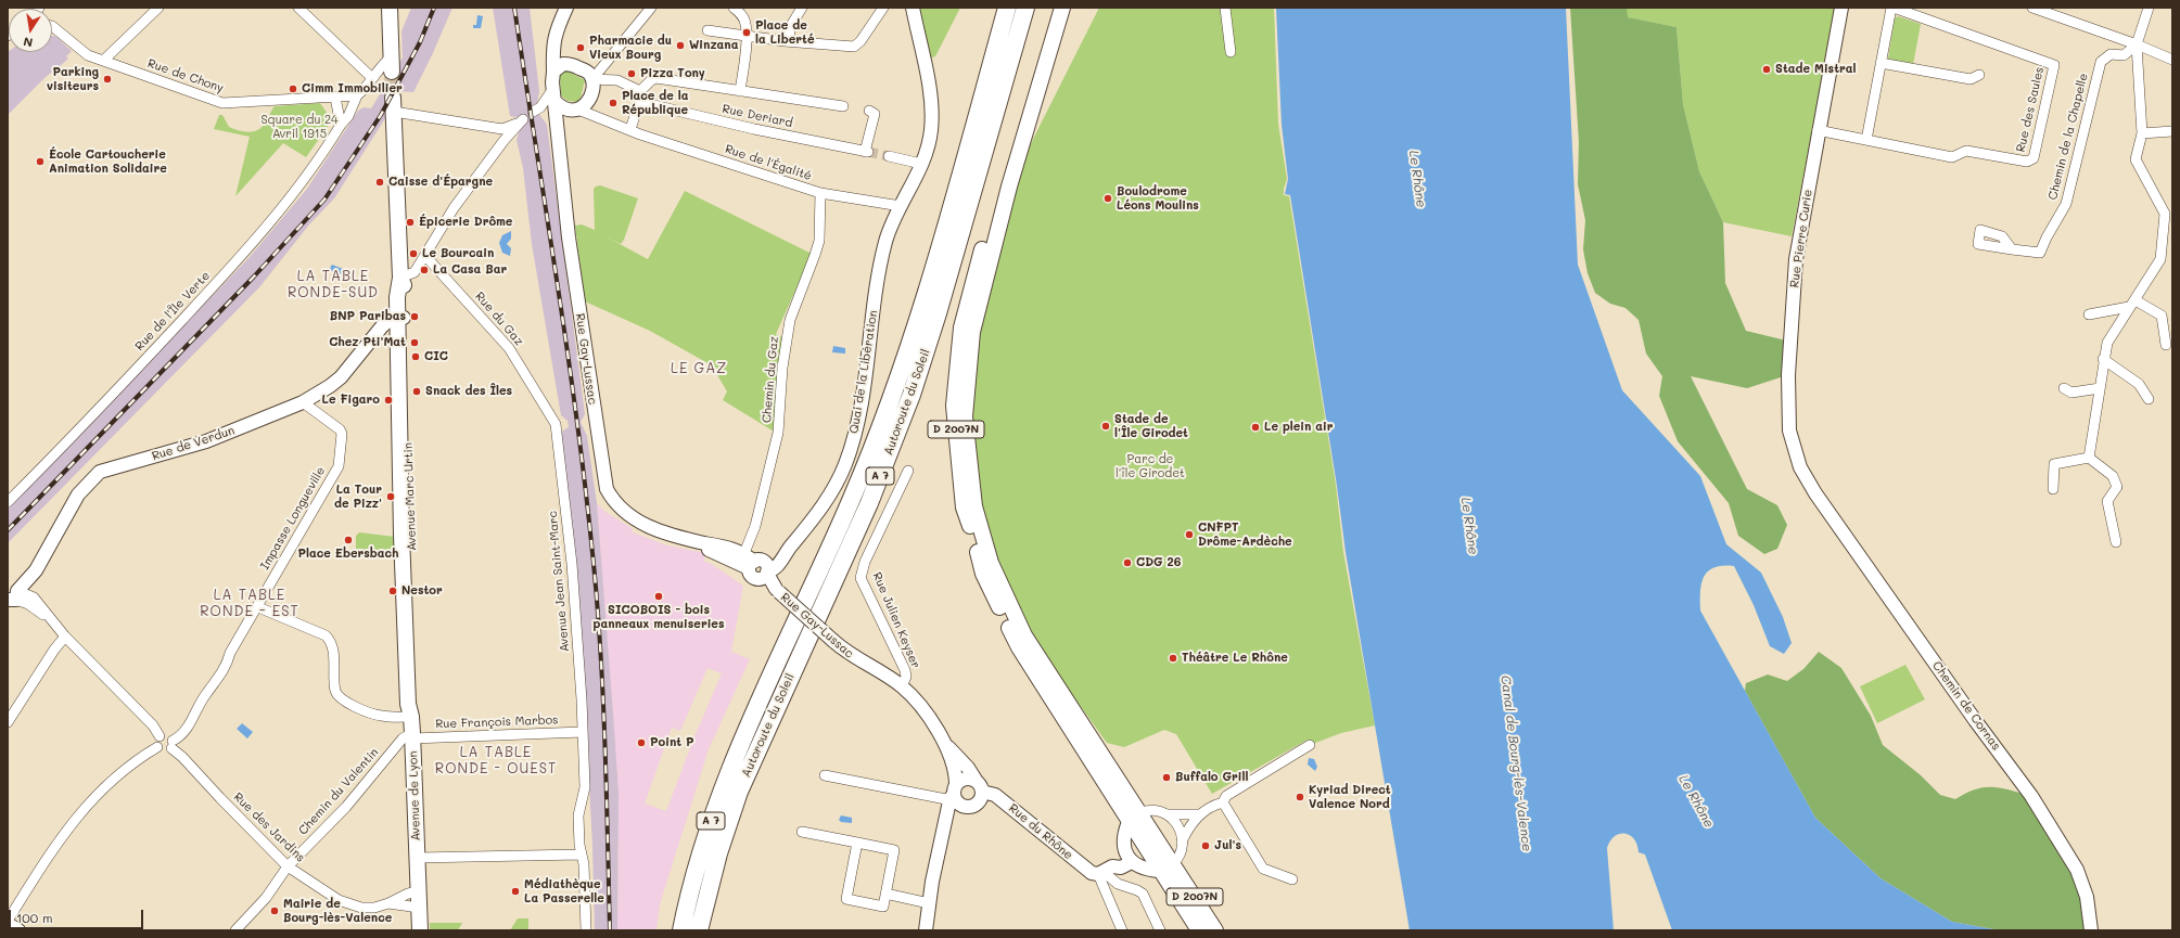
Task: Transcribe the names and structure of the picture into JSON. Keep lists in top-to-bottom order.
{
  "streets": {
    "highway": ["Autoroute du Soleil", "A 7"],
    "main road": ["D 2007N", "Avenue Marc Urtin", "Avenue de Lyon"],
    "street": [
      "Rue de Chony",
      "Rue des Saules",
      "Rue Deriard",
      "Chemin de la Chapelle",
      "Rue de l'Égalité",
      "Rue Pierre Curie",
      "Rue de l'Île Verte",
      "Rue du Gaz",
      "Rue Gay-Lussac",
      "Quai de la Libération",
      "Chemin du Gaz",
      "Rue de Verdun",
      "Impasse Longueville",
      "Avenue Jean Saint-Marc",
      "Rue Julien Keyser",
      "Chemin de Cornas",
      "Rue François Marbos",
      "Chemin du Valentin",
      "Rue des Jardins",
      "Rue du Rhône"
    ]
  },
  "crossings": [
    ["Rue de Chony", "Rue de l'Île Verte"],
    ["Rue des Saules", "Rue Pierre Curie"],
    ["Rue de l'Égalité", "Quai de la Libération"],
    ["Rue de l'Égalité", "Chemin du Gaz"],
    ["Rue Pierre Curie", "Chemin de Cornas"],
    ["Rue du Gaz", "Avenue Jean Saint-Marc"],
    ["Rue Gay-Lussac", "Quai de la Libération"],
    ["Rue Gay-Lussac", "Chemin du Gaz"],
    ["Rue Gay-Lussac", "Rue Julien Keyser"],
    ["Quai de la Libération", "Chemin du Gaz"],
    ["Rue de Verdun", "Avenue Marc Urtin"],
    ["Rue de Verdun", "Impasse Longueville"],
    ["Avenue Marc Urtin", "Rue François Marbos"],
    ["Avenue Marc Urtin", "Chemin du Valentin"],
    ["Avenue Marc Urtin", "Avenue de Lyon"],
    ["Impasse Longueville", "Rue des Jardins"],
    ["Avenue Jean Saint-Marc", "Rue François Marbos"],
    ["Rue François Marbos", "Chemin du Valentin"],
    ["Rue François Marbos", "Avenue de Lyon"],
    ["Chemin du Valentin", "Avenue de Lyon"],
    ["Chemin du Valentin", "Rue des Jardins"],
    ["Avenue de Lyon", "Rue des Jardins"]
  ],
  "districts": [
    "LA TABLE RONDE-SUD",
    "LE GAZ",
    "LA TABLE RONDE - EST",
    "LA TABLE RONDE - OUEST"
  ],
  "water": ["Le Rhône", "Canal de Bourg-lès-Valence"],
  "parks": ["Square du 24 Avril 1915", "Parc de l'île Girodet"],
  "places": [
    "Place de la Liberté",
    "Winzana",
    "Pharmacie du Vieux Bourg",
    "Stade Mistral",
    "Pizza Tony",
    "Parking visiteurs",
    "Cimm Immobilier",
    "Place de la République",
    "École Cartoucherie Animation Solidaire",
    "Caisse d'Épargne",
    "Boulodrome Léons Moulins",
    "Épicerie Drôme",
    "Le Bourcain",
    "La Casa Bar",
    "BNP Paribas",
    "Chez Pti'Mat",
    "CIC",
    "Snack des Îles",
    "Le Figaro",
    "Stade de l'Île Girodet",
    "Le plein air",
    "La Tour de Pizz'",
    "CNFPT Drôme-Ardèche",
    "Place Ebersbach",
    "CDG 26",
    "Nestor",
    "SICOBOIS - bois panneaux menuiseries",
    "Théâtre Le Rhône",
    "Point P",
    "Buffalo Grill",
    "Kyriad Direct Valence Nord",
    "Jul's",
    "Médiathèque La Passerelle",
    "Mairie de Bourg-lès-Valence"
  ],
  "scale_bar": "100 m",
  "north": "bottom"
}
